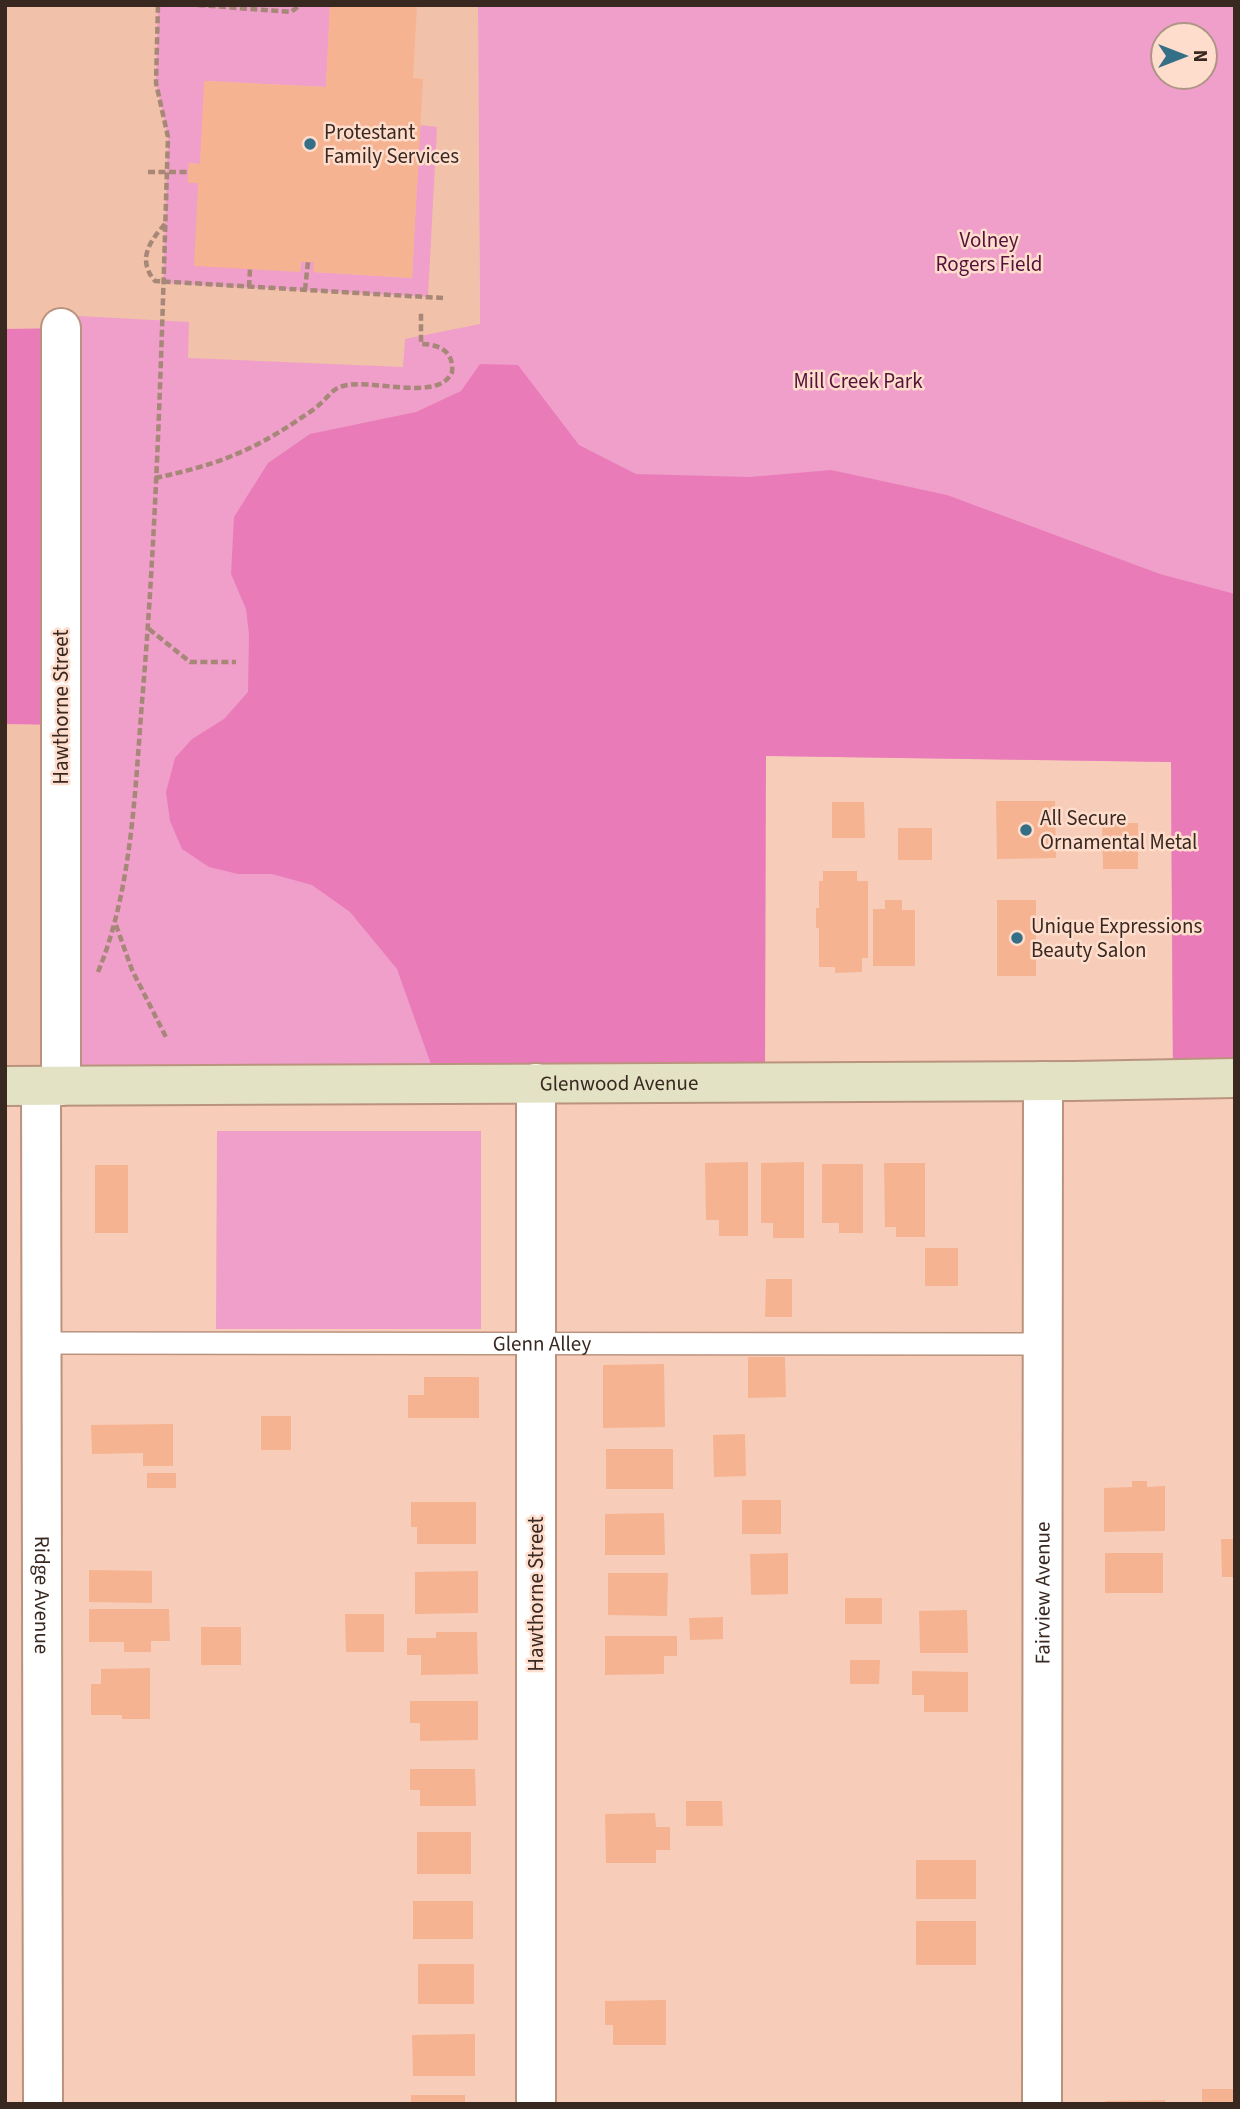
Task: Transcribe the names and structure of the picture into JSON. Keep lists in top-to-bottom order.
{
  "streets": {
    "main road": ["Glenwood Avenue"],
    "street": ["Hawthorne Street", "Fairview Avenue", "Ridge Avenue"],
    "lane": ["Glenn Alley"]
  },
  "crossings": [
    ["Hawthorne Street", "Glenwood Avenue"],
    ["Hawthorne Street", "Glenn Alley"],
    ["Hawthorne Street", "Ridge Avenue"],
    ["Glenwood Avenue", "Fairview Avenue"],
    ["Glenwood Avenue", "Ridge Avenue"],
    ["Glenn Alley", "Fairview Avenue"],
    ["Glenn Alley", "Ridge Avenue"]
  ],
  "parks": ["Volney Rogers Field", "Mill Creek Park"],
  "places": ["Protestant Family Services", "All Secure Ornamental Metal", "Unique Expressions Beauty Salon"],
  "north": "right"
}
